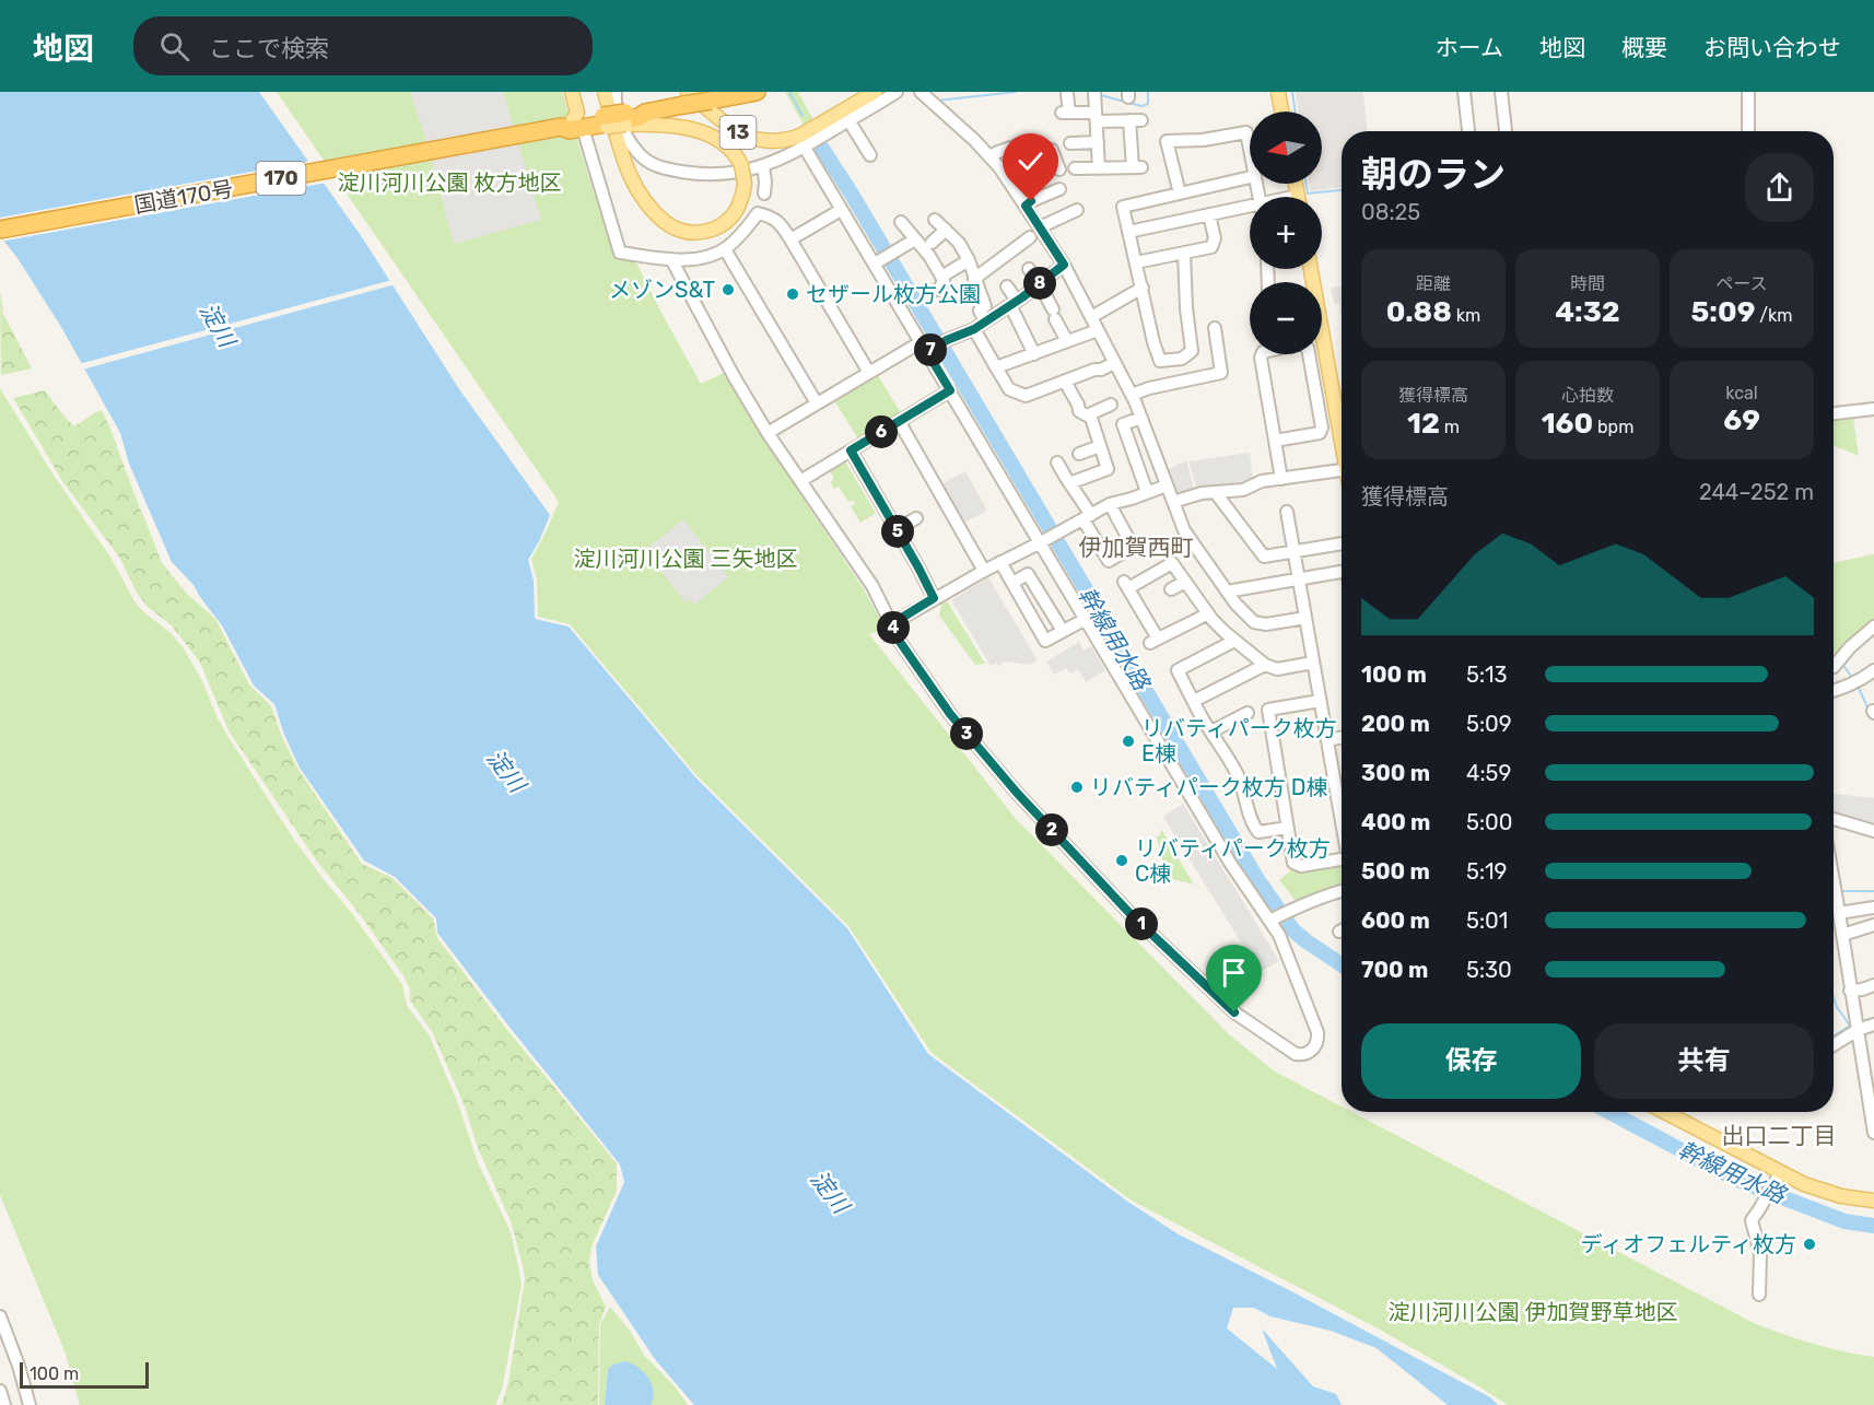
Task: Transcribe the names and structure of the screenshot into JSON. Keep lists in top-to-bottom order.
{
  "streets": {
    "highway": ["170", "国道170号"],
    "main road": ["13"]
  },
  "crossings": [
    ["13", "国道170号"]
  ],
  "districts": ["伊加賀西町", "出口二丁目"],
  "water": ["淀川", "幹線用水路"],
  "parks": ["淀川河川公園 枚方地区", "淀川河川公園 三矢地区", "淀川河川公園 伊加賀野草地区"],
  "places": [
    "メゾンS&T",
    "セザール枚方公園",
    "リバティパーク枚方 E棟",
    "リバティパーク枚方 D棟",
    "リバティパーク枚方 C棟",
    "ディオフェルティ枚方"
  ],
  "scale_bar": "100 m",
  "north": "left",
  "page": {
    "header": "地図",
    "search": "ここで検索",
    "nav": [
      "ホーム",
      "地図",
      "概要",
      "お問い合わせ"
    ],
    "map_buttons": ["+", "−"],
    "heading": ["朝のラン", "08:25"],
    "stats": [
      ["距離", "0.88 km"],
      ["時間", "4:32"],
      ["ペース", "5:09 /km"],
      ["獲得標高", "12 m"],
      ["心拍数", "160 bpm"],
      ["kcal", "69"]
    ],
    "pins": [
      "8",
      "7",
      "6",
      "5",
      "4",
      "3",
      "2",
      "1"
    ],
    "chart": ["獲得標高", "244–252 m"],
    "list": [
      {
        "name": "100 m",
        "note": "5:13"
      },
      {
        "name": "200 m",
        "note": "5:09"
      },
      {
        "name": "300 m",
        "note": "4:59"
      },
      {
        "name": "400 m",
        "note": "5:00"
      },
      {
        "name": "500 m",
        "note": "5:19"
      },
      {
        "name": "600 m",
        "note": "5:01"
      },
      {
        "name": "700 m",
        "note": "5:30"
      }
    ],
    "buttons": ["保存", "共有"],
    "scale": "100 m"
  }
}
